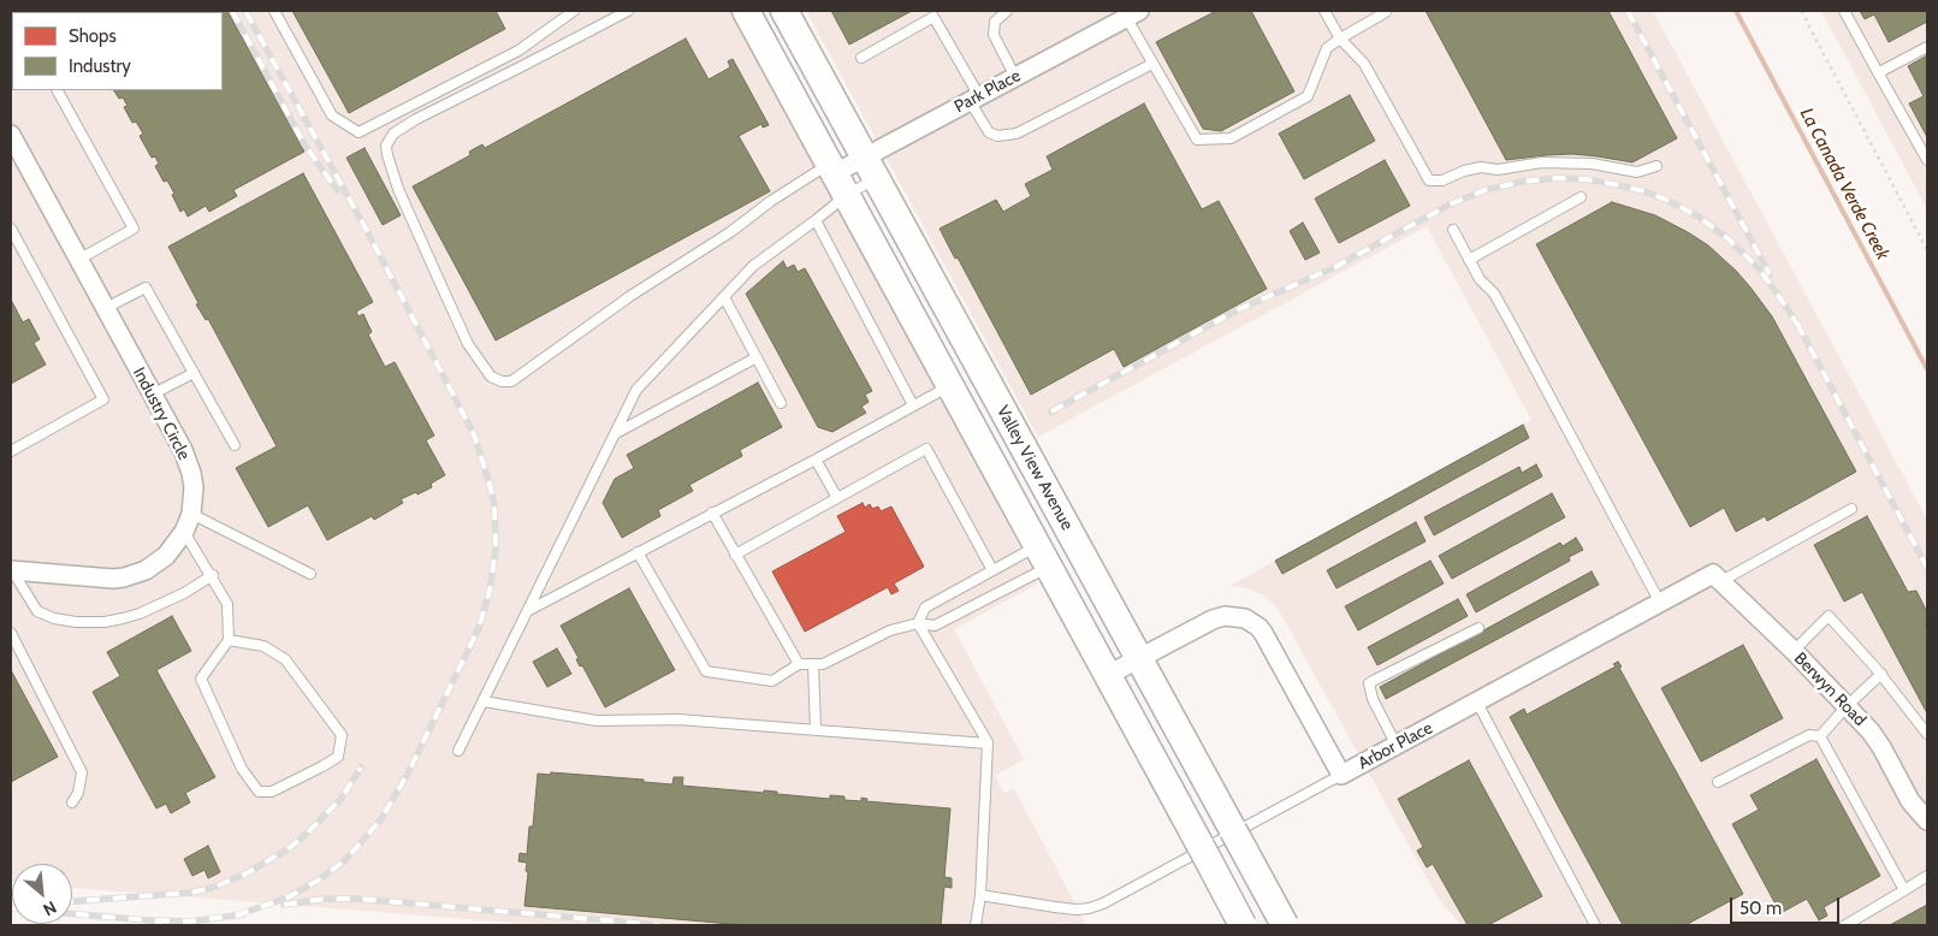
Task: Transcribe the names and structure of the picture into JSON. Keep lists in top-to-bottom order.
{
  "streets": {
    "main road": ["Valley View Avenue"],
    "street": [
      "Park Place",
      "Industry Circle",
      "Berwyn Road",
      "Arbor Place"
    ]
  },
  "crossings": [
    ["Park Place", "Valley View Avenue"],
    ["Valley View Avenue", "Arbor Place"],
    ["Berwyn Road", "Arbor Place"]
  ],
  "water": ["La Canada Verde Creek"],
  "legend": ["Shops", "Industry"],
  "scale_bar": "50 m",
  "north": "bottom right"
}
